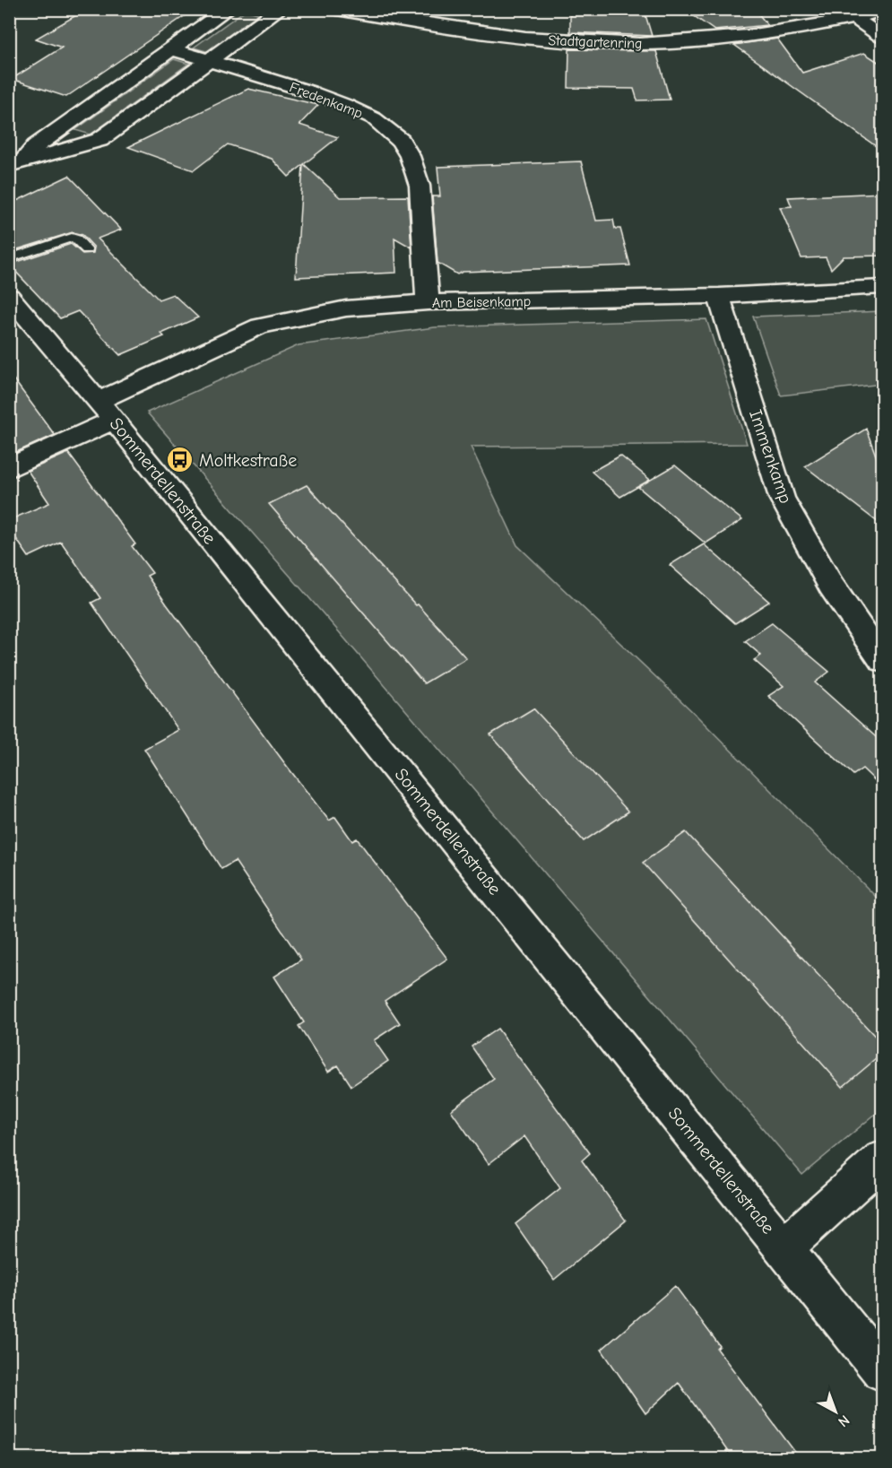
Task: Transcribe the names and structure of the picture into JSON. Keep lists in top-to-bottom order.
{
  "streets": {
    "street": [
      "Stadtgartenring",
      "Fredenkamp",
      "Am Beisenkamp",
      "Immenkamp",
      "Sommerdellenstraße"
    ]
  },
  "crossings": [
    ["Fredenkamp", "Am Beisenkamp"],
    ["Am Beisenkamp", "Immenkamp"],
    ["Am Beisenkamp", "Sommerdellenstraße"]
  ],
  "places": {
    "bus stop": ["Moltkestraße"]
  },
  "north": "bottom right"
}
